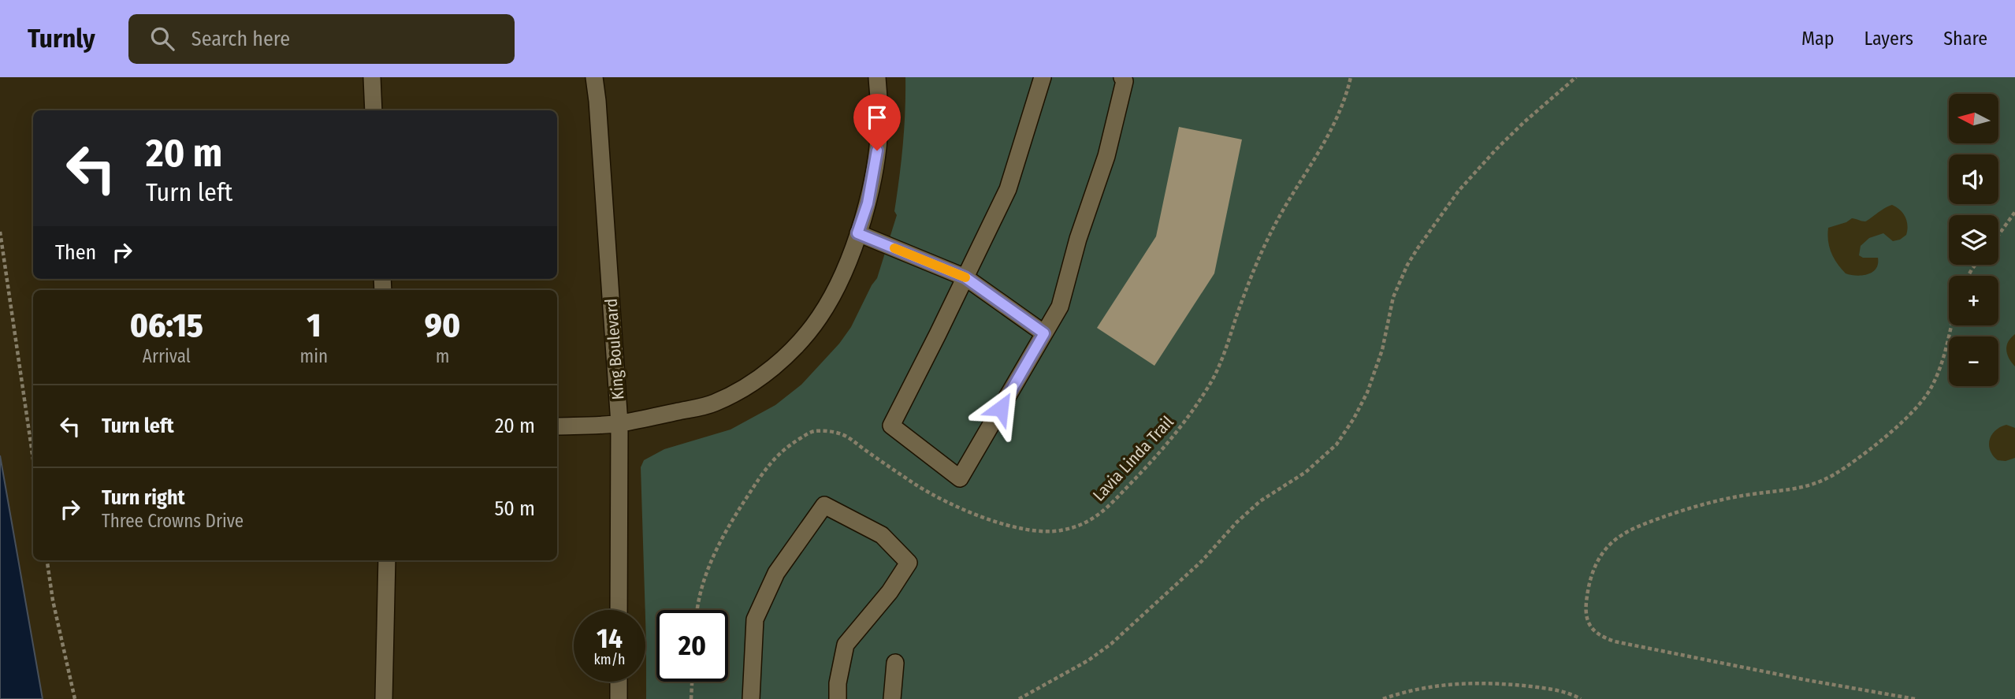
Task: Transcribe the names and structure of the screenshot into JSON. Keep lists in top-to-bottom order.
{
  "streets": {
    "street": ["King Boulevard"],
    "path": ["Lavia Linda Trail"]
  },
  "north": "left",
  "page": {
    "header": "Turnly",
    "search": "Search here",
    "nav": ["Map", "Layers", "Share"],
    "map_buttons": ["+", "−"],
    "turn": ["20 m", "Turn left"],
    "then": "Then",
    "eta": [
      "06:15",
      "Arrival",
      "1",
      "min",
      "90",
      "m"
    ],
    "list": [
      {
        "name": "Turn left",
        "value": "20 m"
      },
      {
        "name": "Turn right",
        "note": "Three Crowns Drive",
        "value": "50 m"
      }
    ],
    "speed": "14 km/h",
    "limit": "20"
  }
}
